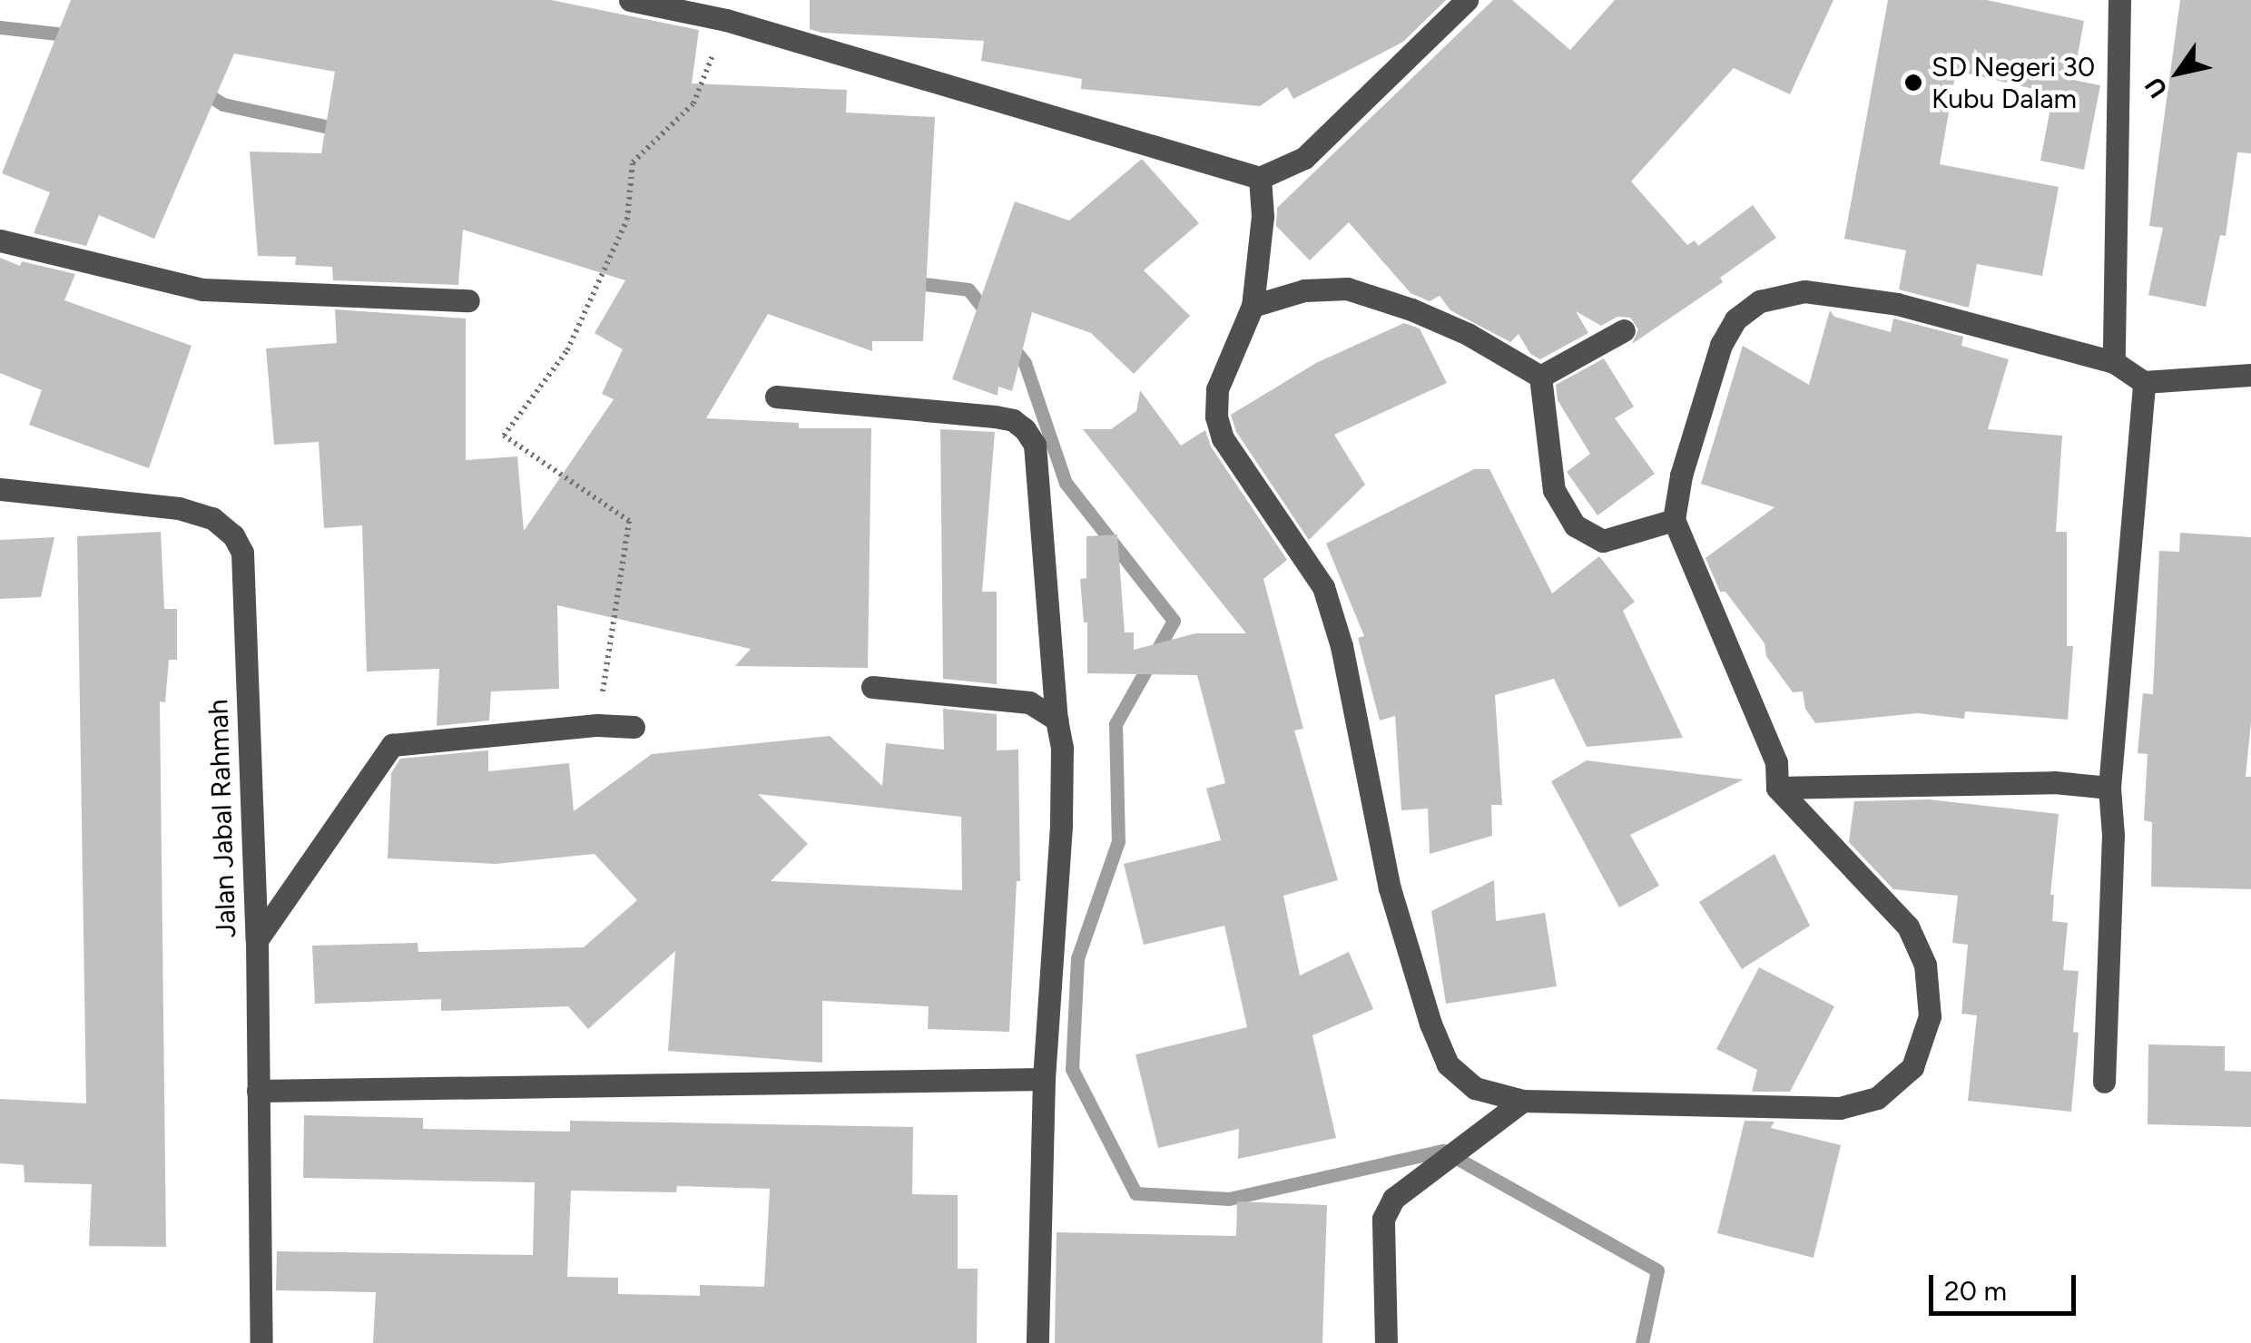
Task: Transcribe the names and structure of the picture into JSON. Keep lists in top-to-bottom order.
{
  "streets": {
    "street": ["Jalan Jabal Rahmah"]
  },
  "places": ["SD Negeri 30 Kubu Dalam"],
  "scale_bar": "20 m",
  "north": "bottom left"
}
